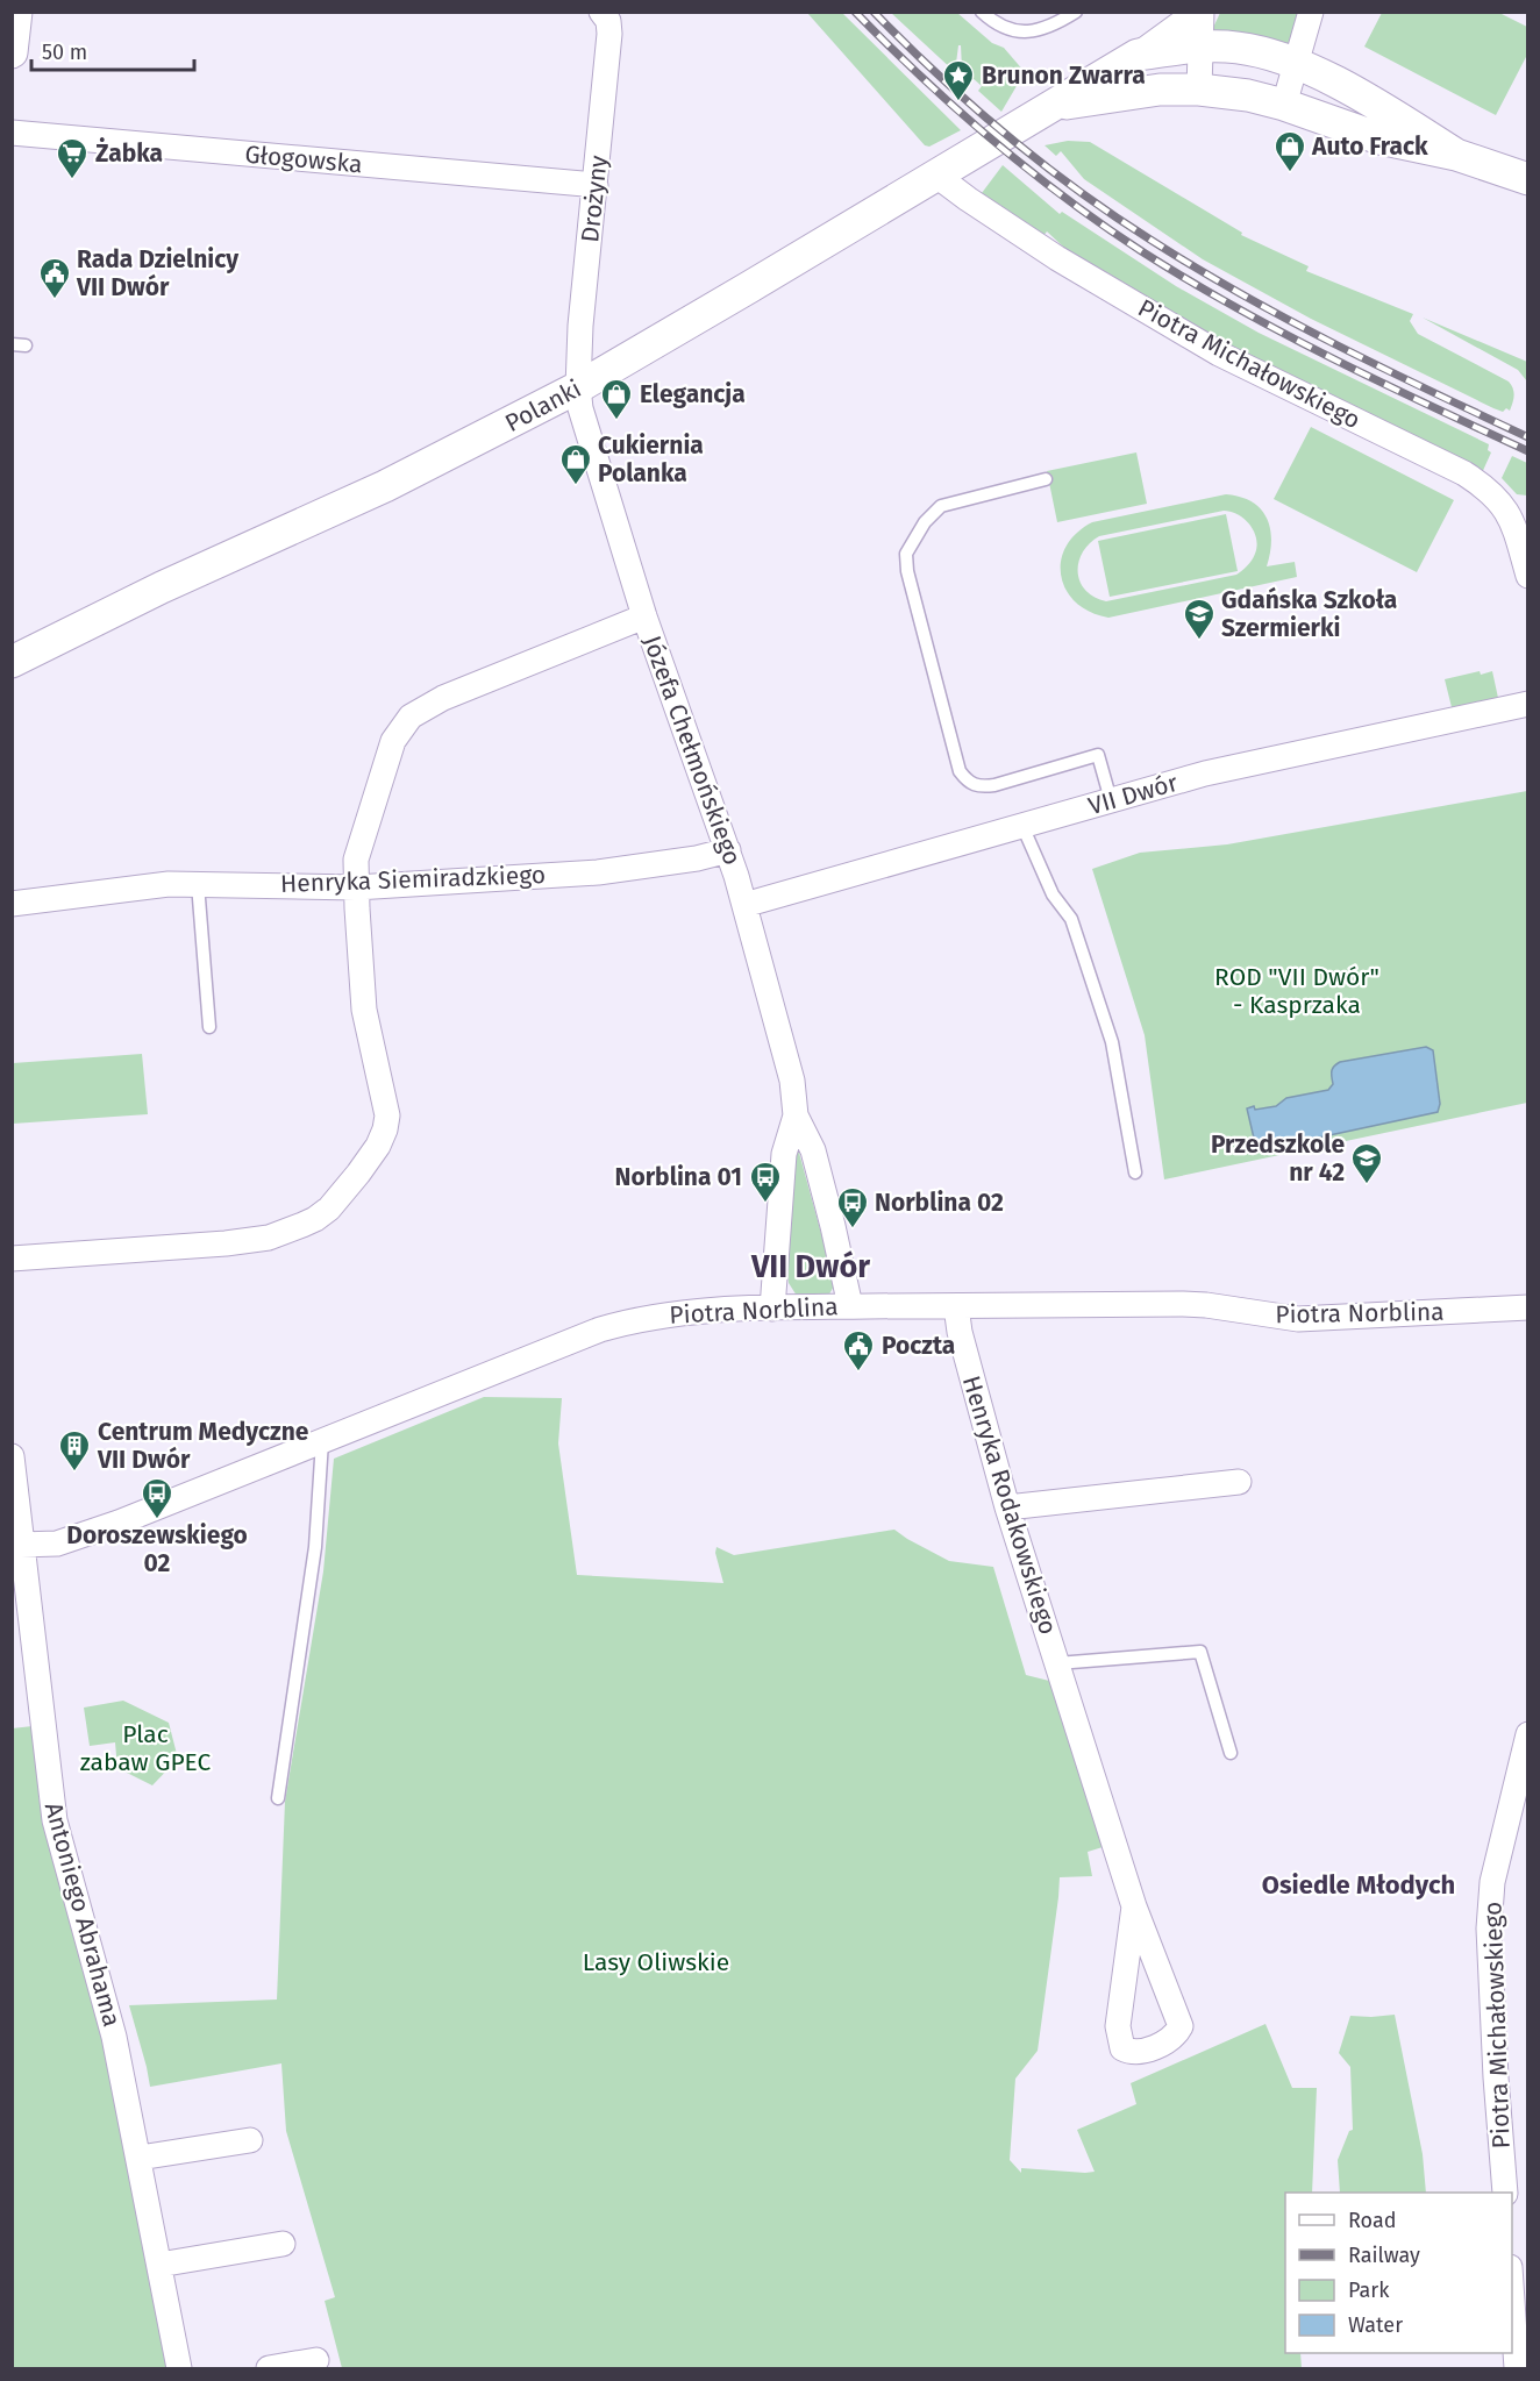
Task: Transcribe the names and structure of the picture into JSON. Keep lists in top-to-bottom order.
{
  "streets": {
    "street": [
      "Głogowska",
      "Drożyny",
      "Piotra Michałowskiego",
      "Polanki",
      "Józefa Chełmońskiego",
      "VII Dwór",
      "Henryka Siemiradzkiego",
      "Piotra Norblina",
      "Henryka Rodakowskiego",
      "Antoniego Abrahama"
    ]
  },
  "crossings": [
    ["Głogowska", "Drożyny"],
    ["Drożyny", "Polanki"],
    ["Drożyny", "Józefa Chełmońskiego"],
    ["Piotra Michałowskiego", "Polanki"],
    ["Polanki", "Józefa Chełmońskiego"],
    ["Józefa Chełmońskiego", "VII Dwór"],
    ["Józefa Chełmońskiego", "Henryka Siemiradzkiego"],
    ["Józefa Chełmońskiego", "Piotra Norblina"],
    ["Piotra Norblina", "Henryka Rodakowskiego"],
    ["Piotra Norblina", "Antoniego Abrahama"]
  ],
  "districts": ["VII Dwór", "Osiedle Młodych"],
  "parks": ["ROD \"VII Dwór\" - Kasprzaka", "Plac zabaw GPEC", "Lasy Oliwskie"],
  "places": {
    "place": ["Brunon Zwarra"],
    "shop": ["Auto Frack", "Elegancja", "Cukiernia Polanka"],
    "supermarket": ["Żabka"],
    "public building": ["Rada Dzielnicy VII Dwór", "Poczta"],
    "school or university": ["Gdańska Szkoła Szermierki", "Przedszkole nr 42"],
    "bus stop": ["Norblina 01", "Norblina 02", "Doroszewskiego 02"],
    "building": ["Centrum Medyczne VII Dwór"]
  },
  "legend": [
    "Road",
    "Railway",
    "Park",
    "Water"
  ],
  "scale_bar": "50 m"
}
